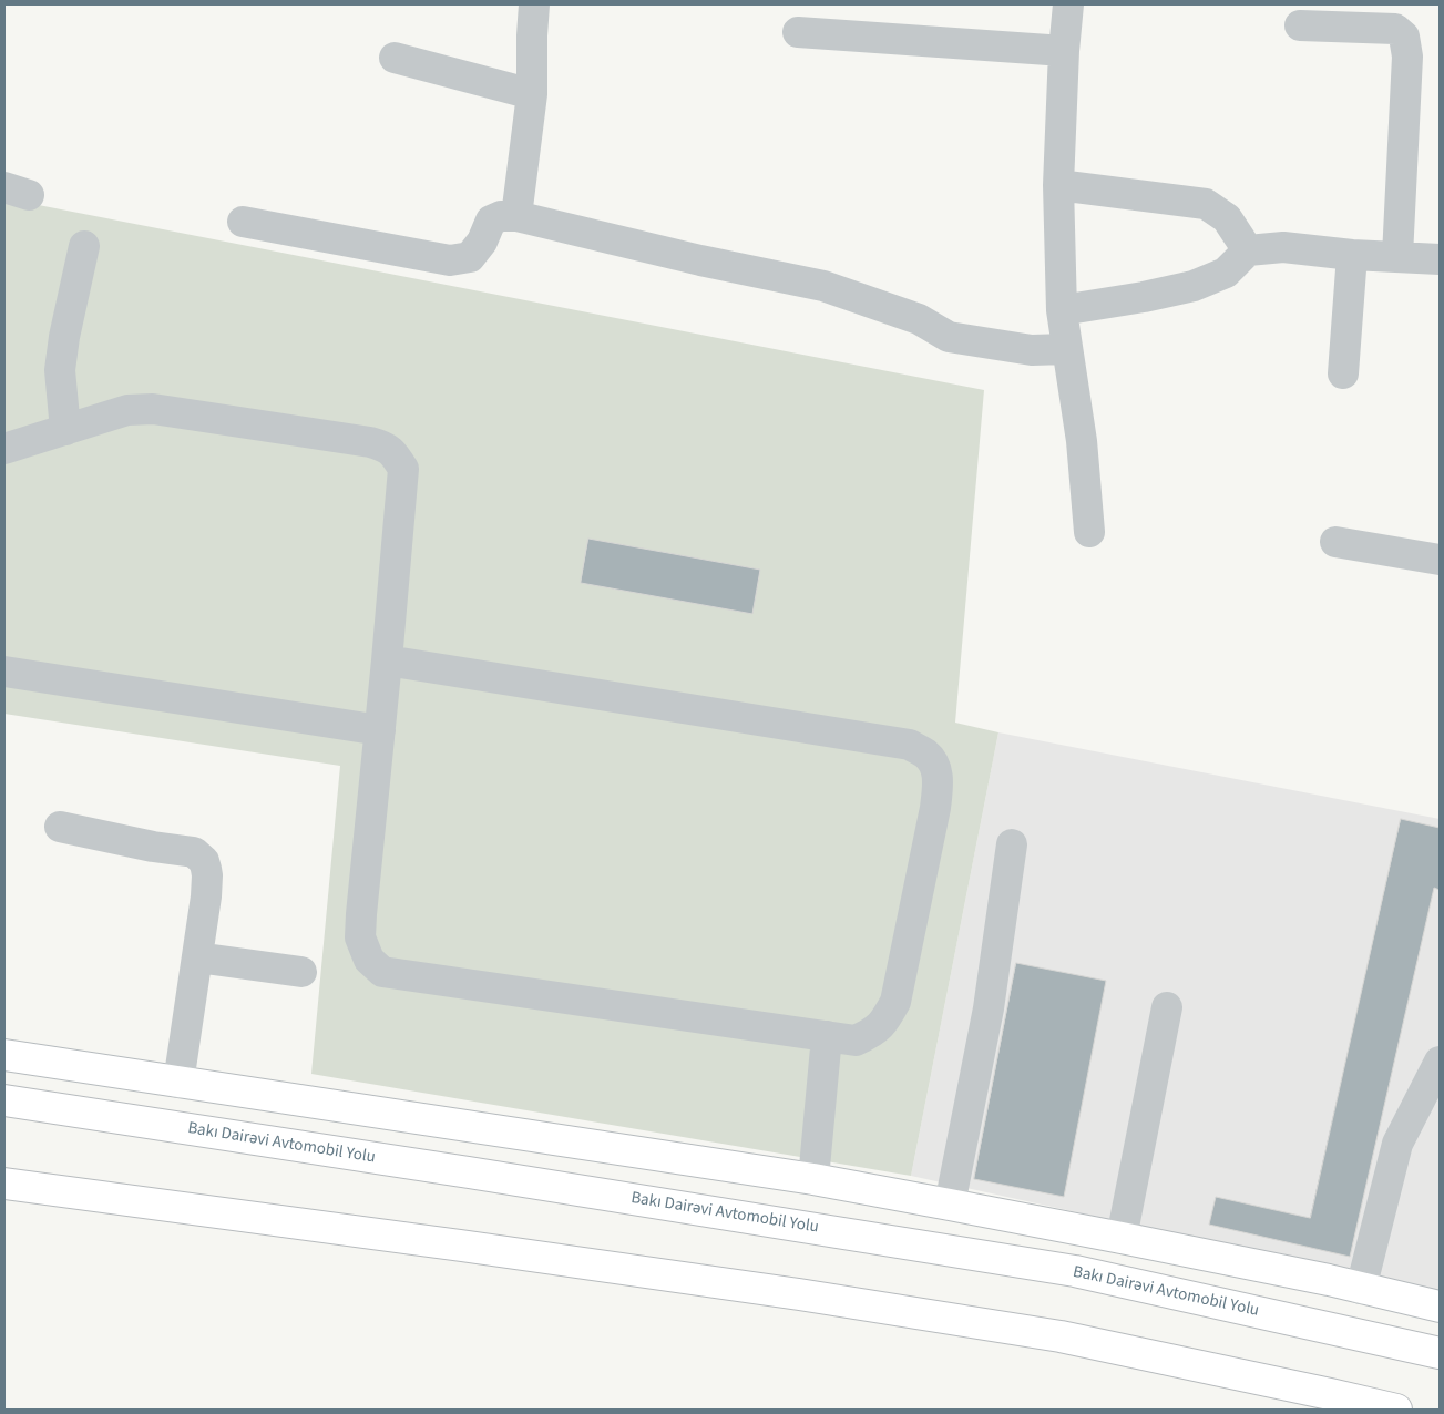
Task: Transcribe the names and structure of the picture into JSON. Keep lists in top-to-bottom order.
{
  "streets": {
    "main road": ["Bakı Dairəvi Avtomobil Yolu"]
  }
}
